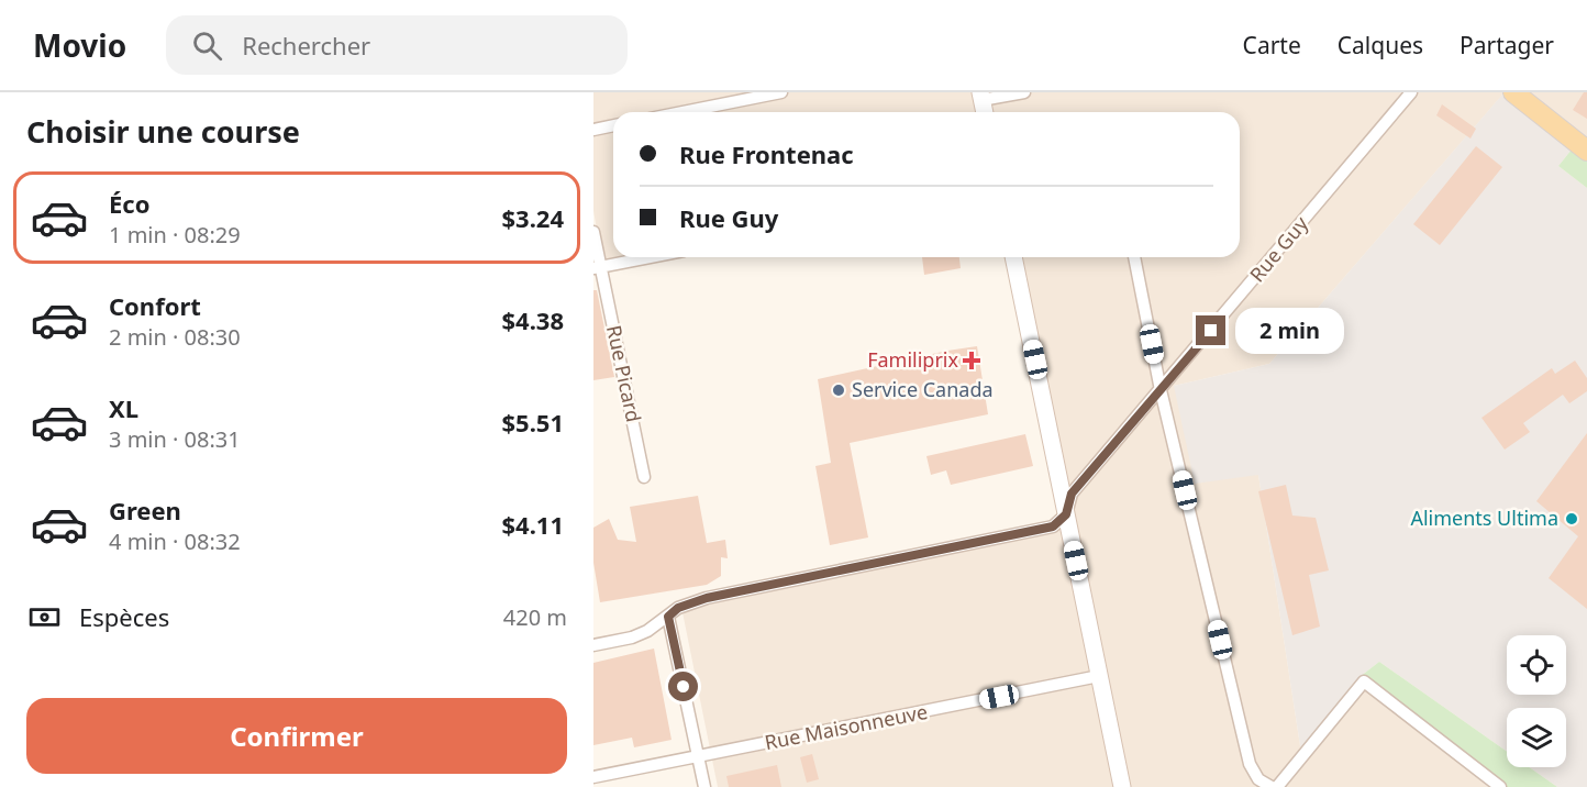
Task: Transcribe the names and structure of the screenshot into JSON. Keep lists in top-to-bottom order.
{
  "streets": {
    "street": ["Rue Guy", "Rue Picard", "Rue Maisonneuve"]
  },
  "places": {
    "health": ["Familiprix"],
    "other": ["Service Canada", "Aliments Ultima"]
  },
  "page": {
    "header": "Movio",
    "search": "Rechercher",
    "nav": ["Carte", "Calques", "Partager"],
    "heading": "Choisir une course",
    "banner": ["Rue Frontenac", "Rue Guy"],
    "list": [
      {
        "name": "Éco",
        "note": "1 min · 08:29",
        "value": "$3.24"
      },
      {
        "name": "Confort",
        "note": "2 min · 08:30",
        "value": "$4.38"
      },
      {
        "name": "XL",
        "note": "3 min · 08:31",
        "value": "$5.51"
      },
      {
        "name": "Green",
        "note": "4 min · 08:32",
        "value": "$4.11"
      }
    ],
    "bubble": "2 min",
    "pay": ["Espèces", "420 m"],
    "buttons": "Confirmer"
  }
}
